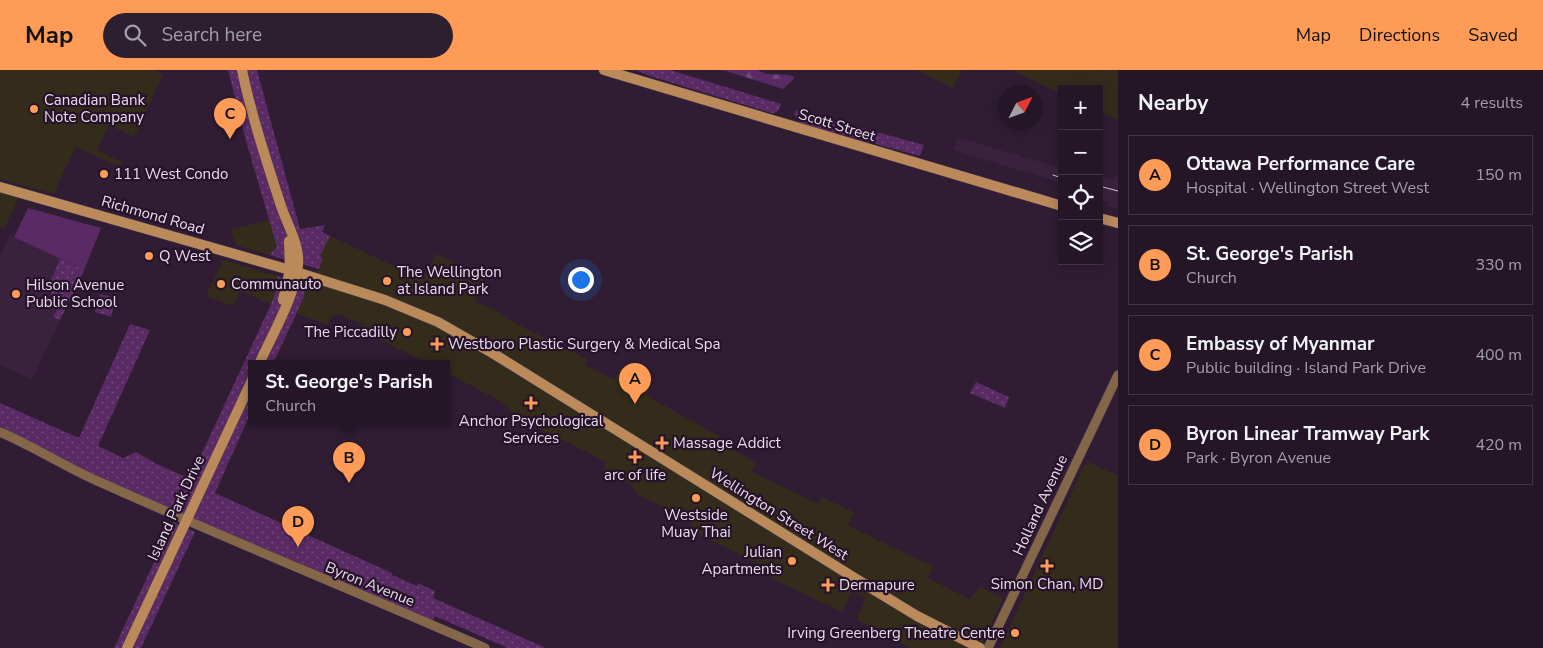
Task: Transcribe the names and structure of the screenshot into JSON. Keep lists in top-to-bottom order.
{
  "streets": {
    "main road": [
      "Scott Street",
      "Richmond Road",
      "Island Park Drive",
      "Wellington Street West"
    ],
    "street": ["Holland Avenue", "Byron Avenue"]
  },
  "crossings": [
    ["Richmond Road", "Wellington Street West"],
    ["Island Park Drive", "Byron Avenue"]
  ],
  "places": {
    "other": [
      "Canadian Bank Note Company",
      "111 West Condo",
      "Q West",
      "The Wellington at Island Park",
      "Communauto",
      "Hilson Avenue Public School",
      "The Piccadilly",
      "Westside Muay Thai",
      "Julian Apartments",
      "Irving Greenberg Theatre Centre"
    ],
    "health": [
      "Westboro Plastic Surgery & Medical Spa",
      "Anchor Psychological Services",
      "Massage Addict",
      "arc of life",
      "Simon Chan, MD",
      "Dermapure"
    ]
  },
  "north": "top right",
  "page": {
    "header": "Map",
    "search": "Search here",
    "nav": ["Map", "Directions", "Saved"],
    "heading": ["Nearby", "4 results"],
    "map_buttons": ["+", "−"],
    "pins": [
      "C",
      "A",
      "B",
      "D"
    ],
    "list": [
      {
        "mark": "A",
        "name": "Ottawa Performance Care",
        "note": "Hospital · Wellington Street West",
        "value": "150 m"
      },
      {
        "mark": "B",
        "name": "St. George's Parish",
        "note": "Church",
        "value": "330 m"
      },
      {
        "mark": "C",
        "name": "Embassy of Myanmar",
        "note": "Public building · Island Park Drive",
        "value": "400 m"
      },
      {
        "mark": "D",
        "name": "Byron Linear Tramway Park",
        "note": "Park · Byron Avenue",
        "value": "420 m"
      }
    ],
    "popup": ["St. George's Parish", "Church"]
  }
}
